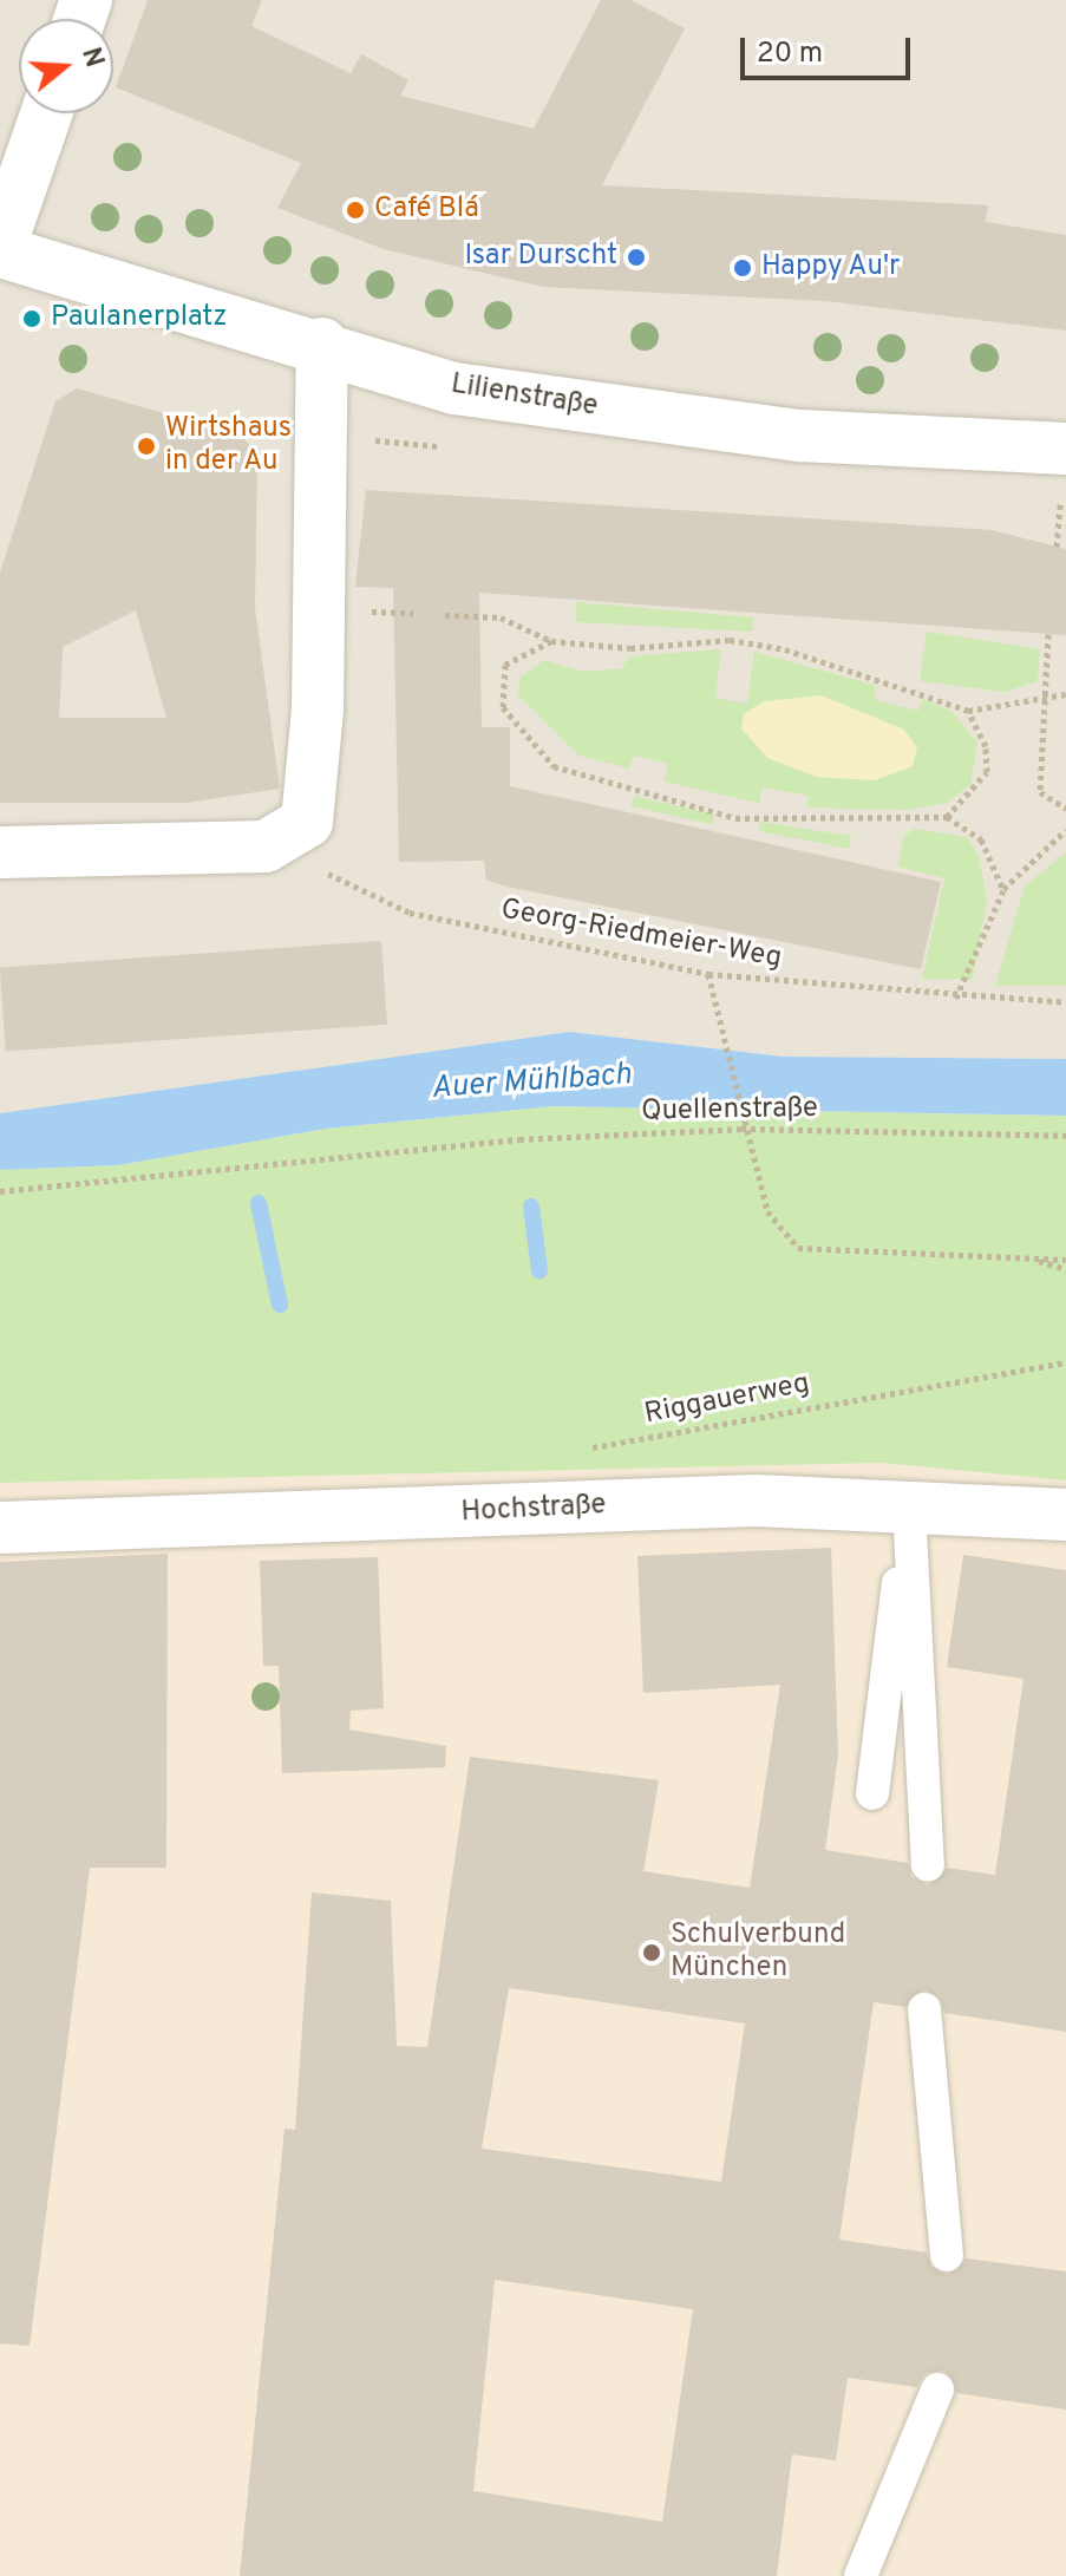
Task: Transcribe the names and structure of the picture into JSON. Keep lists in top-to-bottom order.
{
  "streets": {
    "street": ["Lilienstraße", "Hochstraße"],
    "path": ["Georg-Riedmeier-Weg", "Quellenstraße", "Riggauerweg"]
  },
  "water": ["Auer Mühlbach"],
  "places": [
    "Café Blá",
    "Isar Durscht",
    "Happy Au'r",
    "Paulanerplatz",
    "Wirtshaus in der Au",
    "Schulverbund München"
  ],
  "scale_bar": "20 m",
  "north": "right"
}
